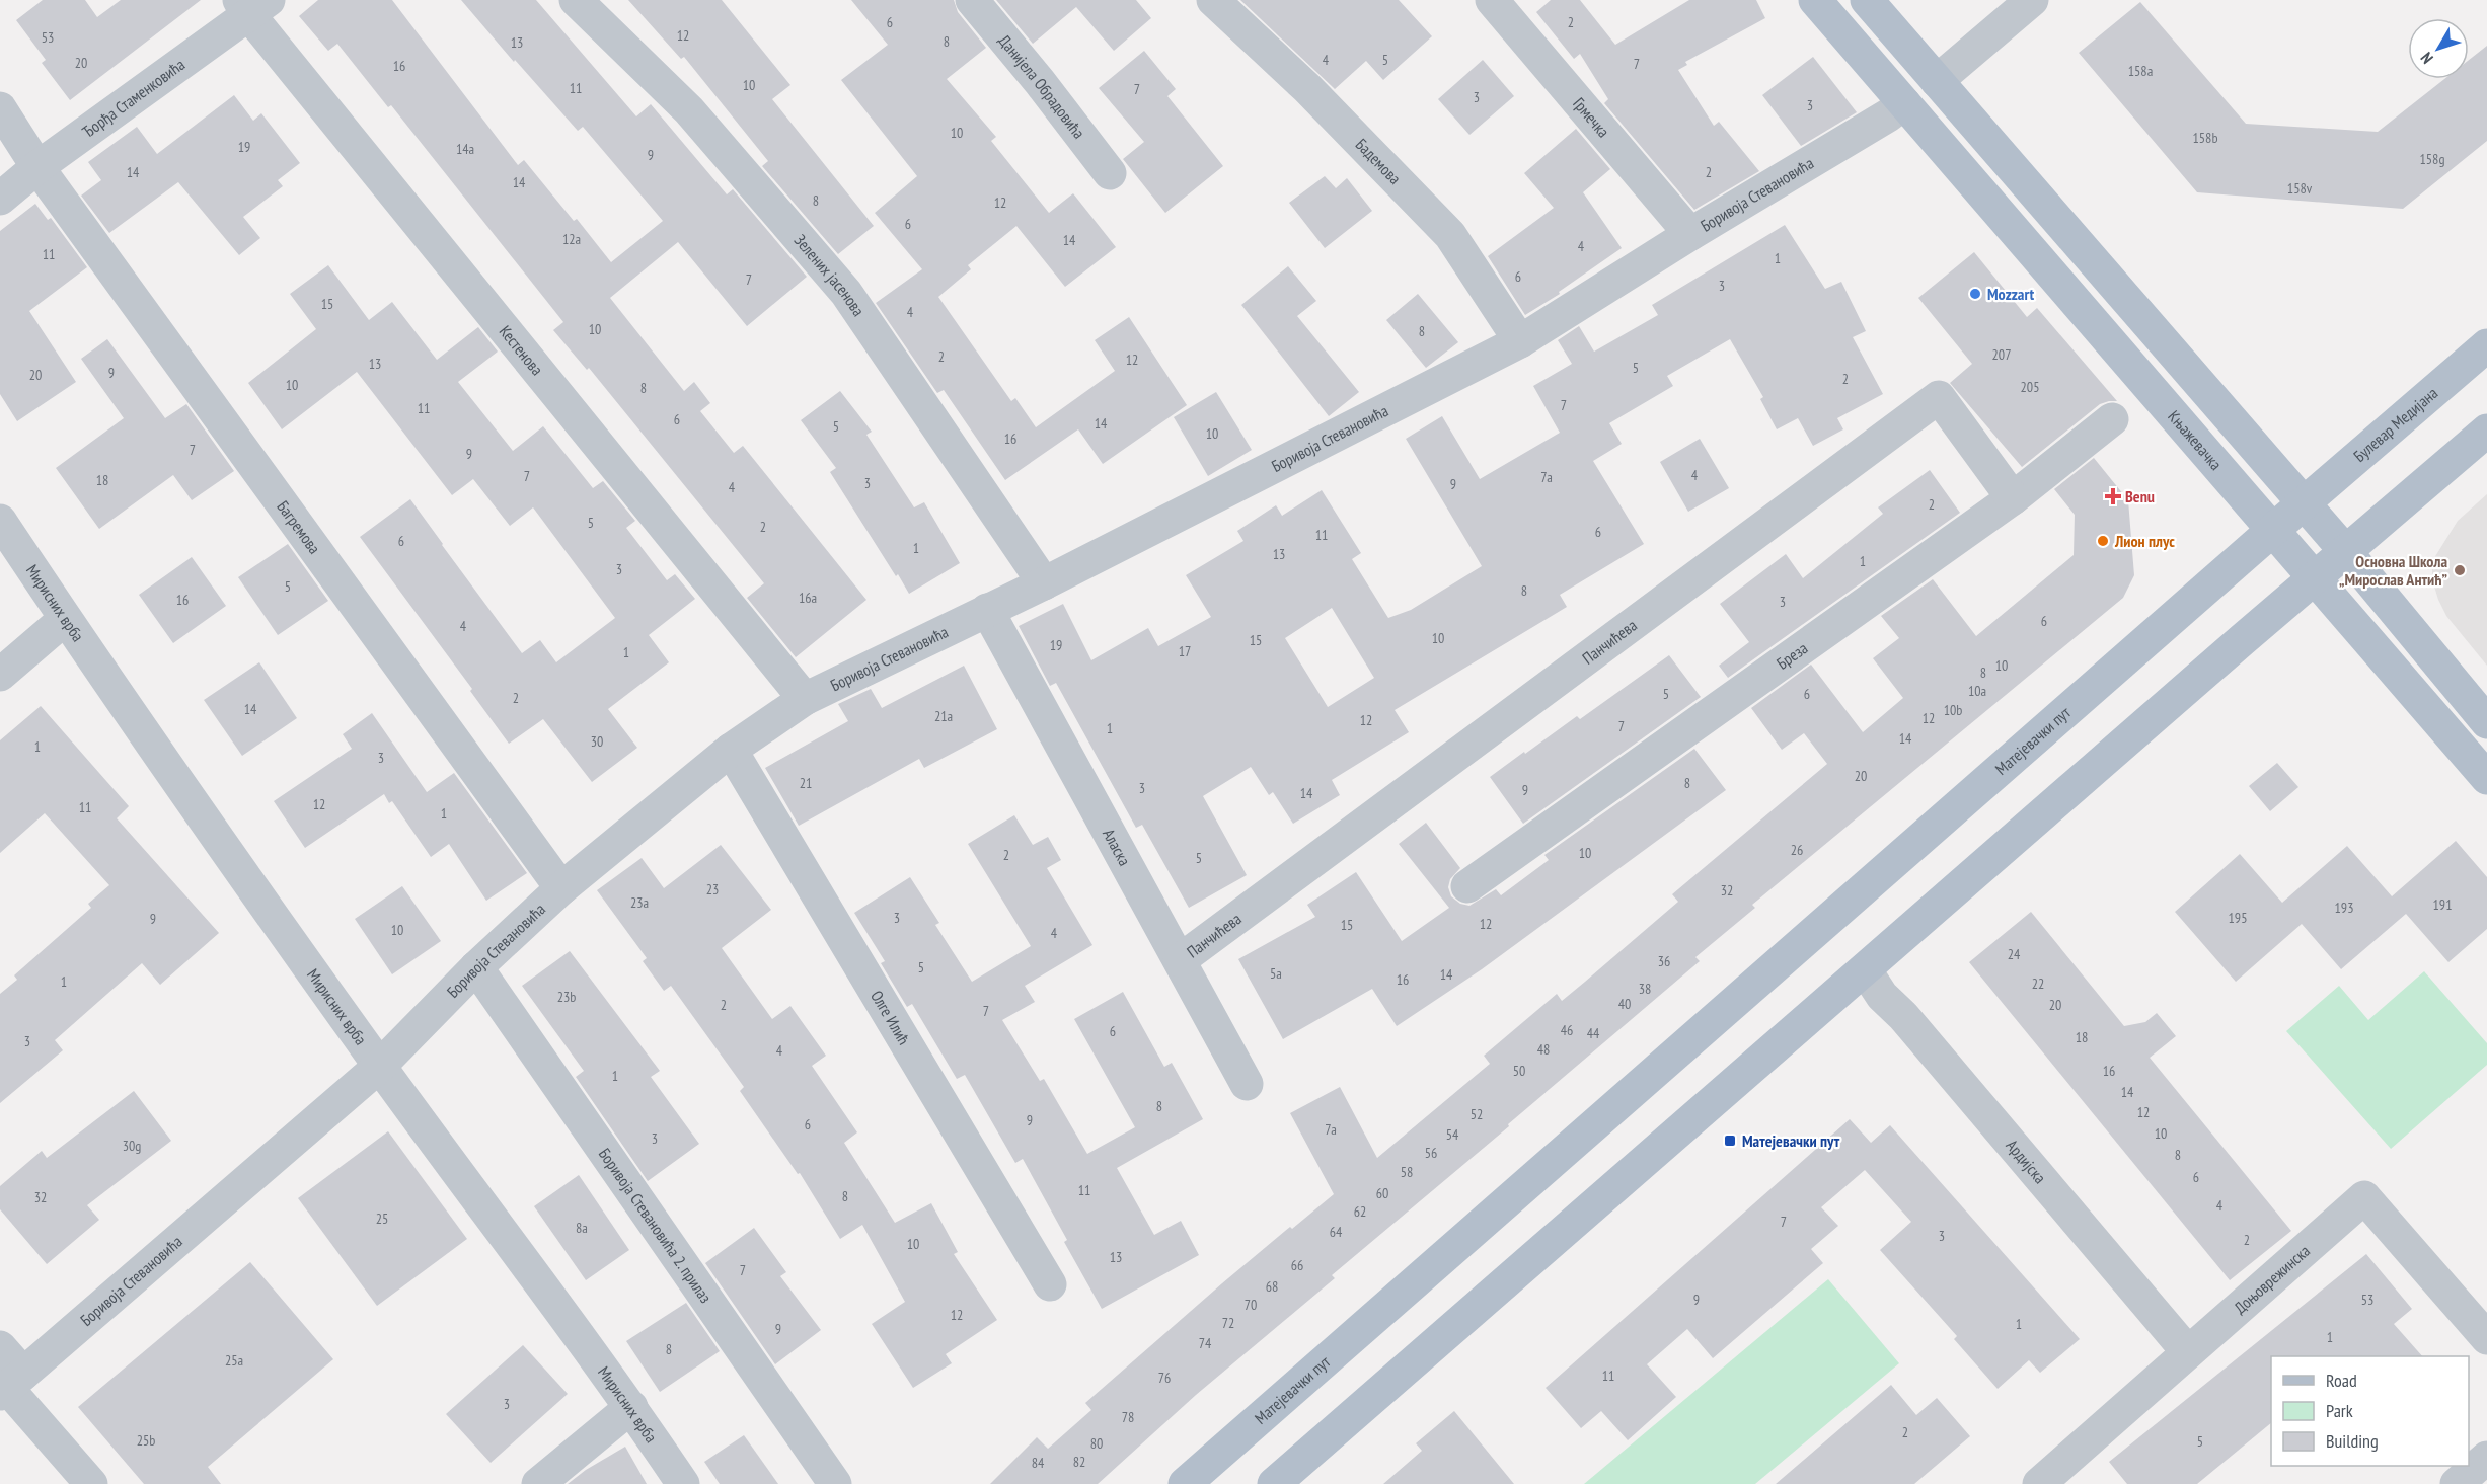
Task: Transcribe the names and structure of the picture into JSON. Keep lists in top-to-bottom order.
{
  "streets": {
    "main road": ["Булевар Медијана", "Књажевачка", "Матејевачки пут"],
    "street": [
      "Данијела Обрадовића",
      "Ђорђа Стаменковића",
      "Грмечка",
      "Бадемова",
      "Боривоја Стевановића",
      "Зелених јасенова",
      "Кестенова",
      "Багремова",
      "Мирисних врба",
      "Панчићева",
      "Бреза",
      "Аласка",
      "Олге Илић",
      "Ардијска",
      "Боривоја Стевановића 2. прилаз",
      "Доњоврежинска"
    ]
  },
  "crossings": [
    ["Ђорђа Стаменковића", "Кестенова"],
    ["Ђорђа Стаменковића", "Багремова"],
    ["Грмечка", "Боривоја Стевановића"],
    ["Бадемова", "Боривоја Стевановића"],
    ["Боривоја Стевановића", "Зелених јасенова"],
    ["Боривоја Стевановића", "Кестенова"],
    ["Боривоја Стевановића", "Књажевачка"],
    ["Боривоја Стевановића", "Багремова"],
    ["Боривоја Стевановића", "Мирисних врба"],
    ["Боривоја Стевановића", "Аласка"],
    ["Боривоја Стевановића", "Олге Илић"],
    ["Боривоја Стевановића", "Боривоја Стевановића 2. прилаз"],
    ["Булевар Медијана", "Матејевачки пут"],
    ["Књажевачка", "Матејевачки пут"],
    ["Панчићева", "Бреза"],
    ["Панчићева", "Аласка"],
    ["Ардијска", "Доњоврежинска"]
  ],
  "places": {
    "other": ["Mozzart", "Лион плус", "Основна Школа „Мирослав Антић”"],
    "health": ["Benu"],
    "transit": ["Матејевачки пут"]
  },
  "house_numbers": [
    "6",
    "2",
    "12",
    "53",
    "8",
    "13",
    "4",
    "5",
    "20",
    "7",
    "16",
    "158a",
    "10",
    "11",
    "7",
    "3",
    "3",
    "10",
    "158b",
    "19",
    "14a",
    "9",
    "158g",
    "14",
    "2",
    "14",
    "158v",
    "8",
    "12",
    "6",
    "12a",
    "14",
    "4",
    "11",
    "1",
    "6",
    "7",
    "3",
    "15",
    "4",
    "10",
    "8",
    "207",
    "2",
    "12",
    "13",
    "5",
    "9",
    "20",
    "2",
    "10",
    "205",
    "8",
    "7",
    "11",
    "6",
    "14",
    "5",
    "10",
    "16",
    "7",
    "9",
    "4",
    "7",
    "7a",
    "18",
    "3",
    "9",
    "4",
    "2",
    "5",
    "2",
    "6",
    "11",
    "6",
    "1",
    "13",
    "1",
    "3",
    "5",
    "8",
    "16a",
    "16",
    "3",
    "6",
    "4",
    "10",
    "15",
    "19",
    "17",
    "1",
    "10",
    "8",
    "10a",
    "5",
    "6",
    "2",
    "14",
    "10b",
    "21a",
    "12",
    "12",
    "7",
    "1",
    "14",
    "30",
    "1",
    "3",
    "20",
    "21",
    "8",
    "3",
    "9",
    "14",
    "12",
    "11",
    "1",
    "26",
    "10",
    "2",
    "5",
    "23",
    "32",
    "23a",
    "191",
    "193",
    "3",
    "195",
    "9",
    "12",
    "15",
    "10",
    "4",
    "24",
    "36",
    "5",
    "5a",
    "14",
    "16",
    "1",
    "22",
    "38",
    "23b",
    "40",
    "2",
    "20",
    "7",
    "46",
    "6",
    "44",
    "18",
    "3",
    "48",
    "4",
    "50",
    "16",
    "1",
    "14",
    "8",
    "12",
    "52",
    "9",
    "6",
    "7a",
    "10",
    "54",
    "3",
    "30g",
    "56",
    "8",
    "58",
    "6",
    "11",
    "60",
    "8",
    "32",
    "4",
    "62",
    "25",
    "7",
    "8a",
    "64",
    "3",
    "2",
    "10",
    "13",
    "66",
    "7",
    "68",
    "9",
    "53",
    "70",
    "12",
    "72",
    "1",
    "9",
    "1",
    "74",
    "8",
    "25a",
    "11",
    "76",
    "3",
    "78",
    "2",
    "25b",
    "5",
    "80",
    "82",
    "84"
  ],
  "legend": ["Road", "Park", "Building"],
  "north": "bottom left"
}
